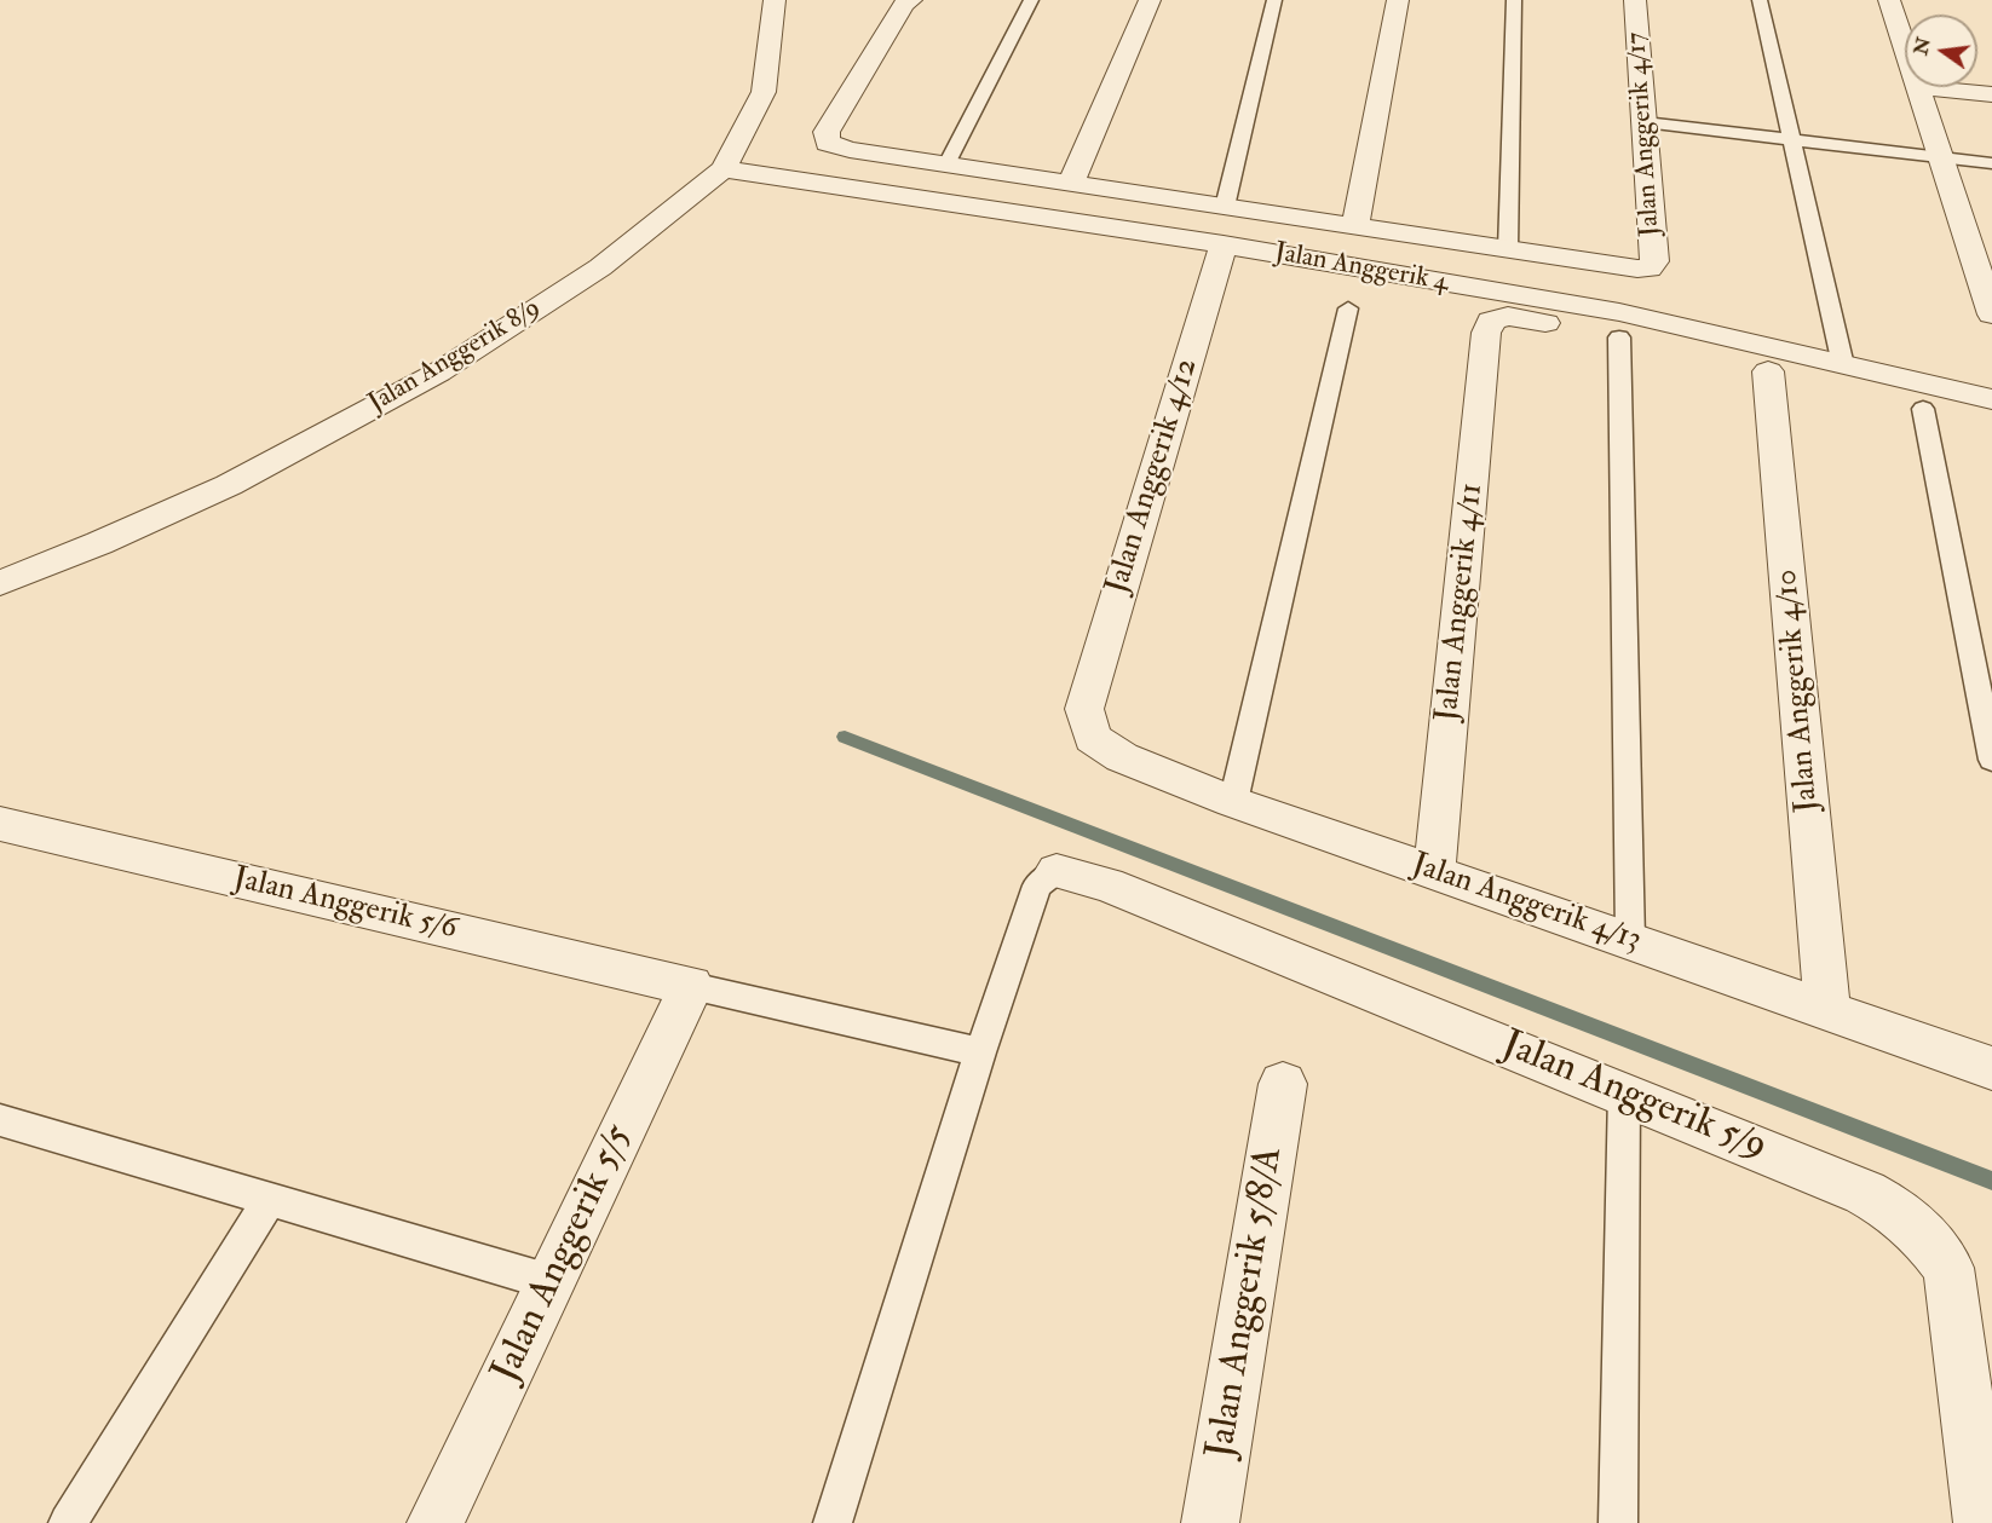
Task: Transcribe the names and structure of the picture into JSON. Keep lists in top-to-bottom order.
{
  "streets": {
    "street": [
      "Jalan Anggerik 4/17",
      "Jalan Anggerik 4",
      "Jalan Anggerik 8/9",
      "Jalan Anggerik 4/12",
      "Jalan Anggerik 4/11",
      "Jalan Anggerik 4/10",
      "Jalan Anggerik 4/13",
      "Jalan Anggerik 5/6",
      "Jalan Anggerik 5/9",
      "Jalan Anggerik 5/5",
      "Jalan Anggerik 5/8/A"
    ]
  },
  "crossings": [
    ["Jalan Anggerik 4", "Jalan Anggerik 8/9"],
    ["Jalan Anggerik 4", "Jalan Anggerik 4/12"],
    ["Jalan Anggerik 4/12", "Jalan Anggerik 4/13"],
    ["Jalan Anggerik 4/11", "Jalan Anggerik 4/13"],
    ["Jalan Anggerik 4/10", "Jalan Anggerik 4/13"],
    ["Jalan Anggerik 5/6", "Jalan Anggerik 5/5"]
  ],
  "north": "left"
}
